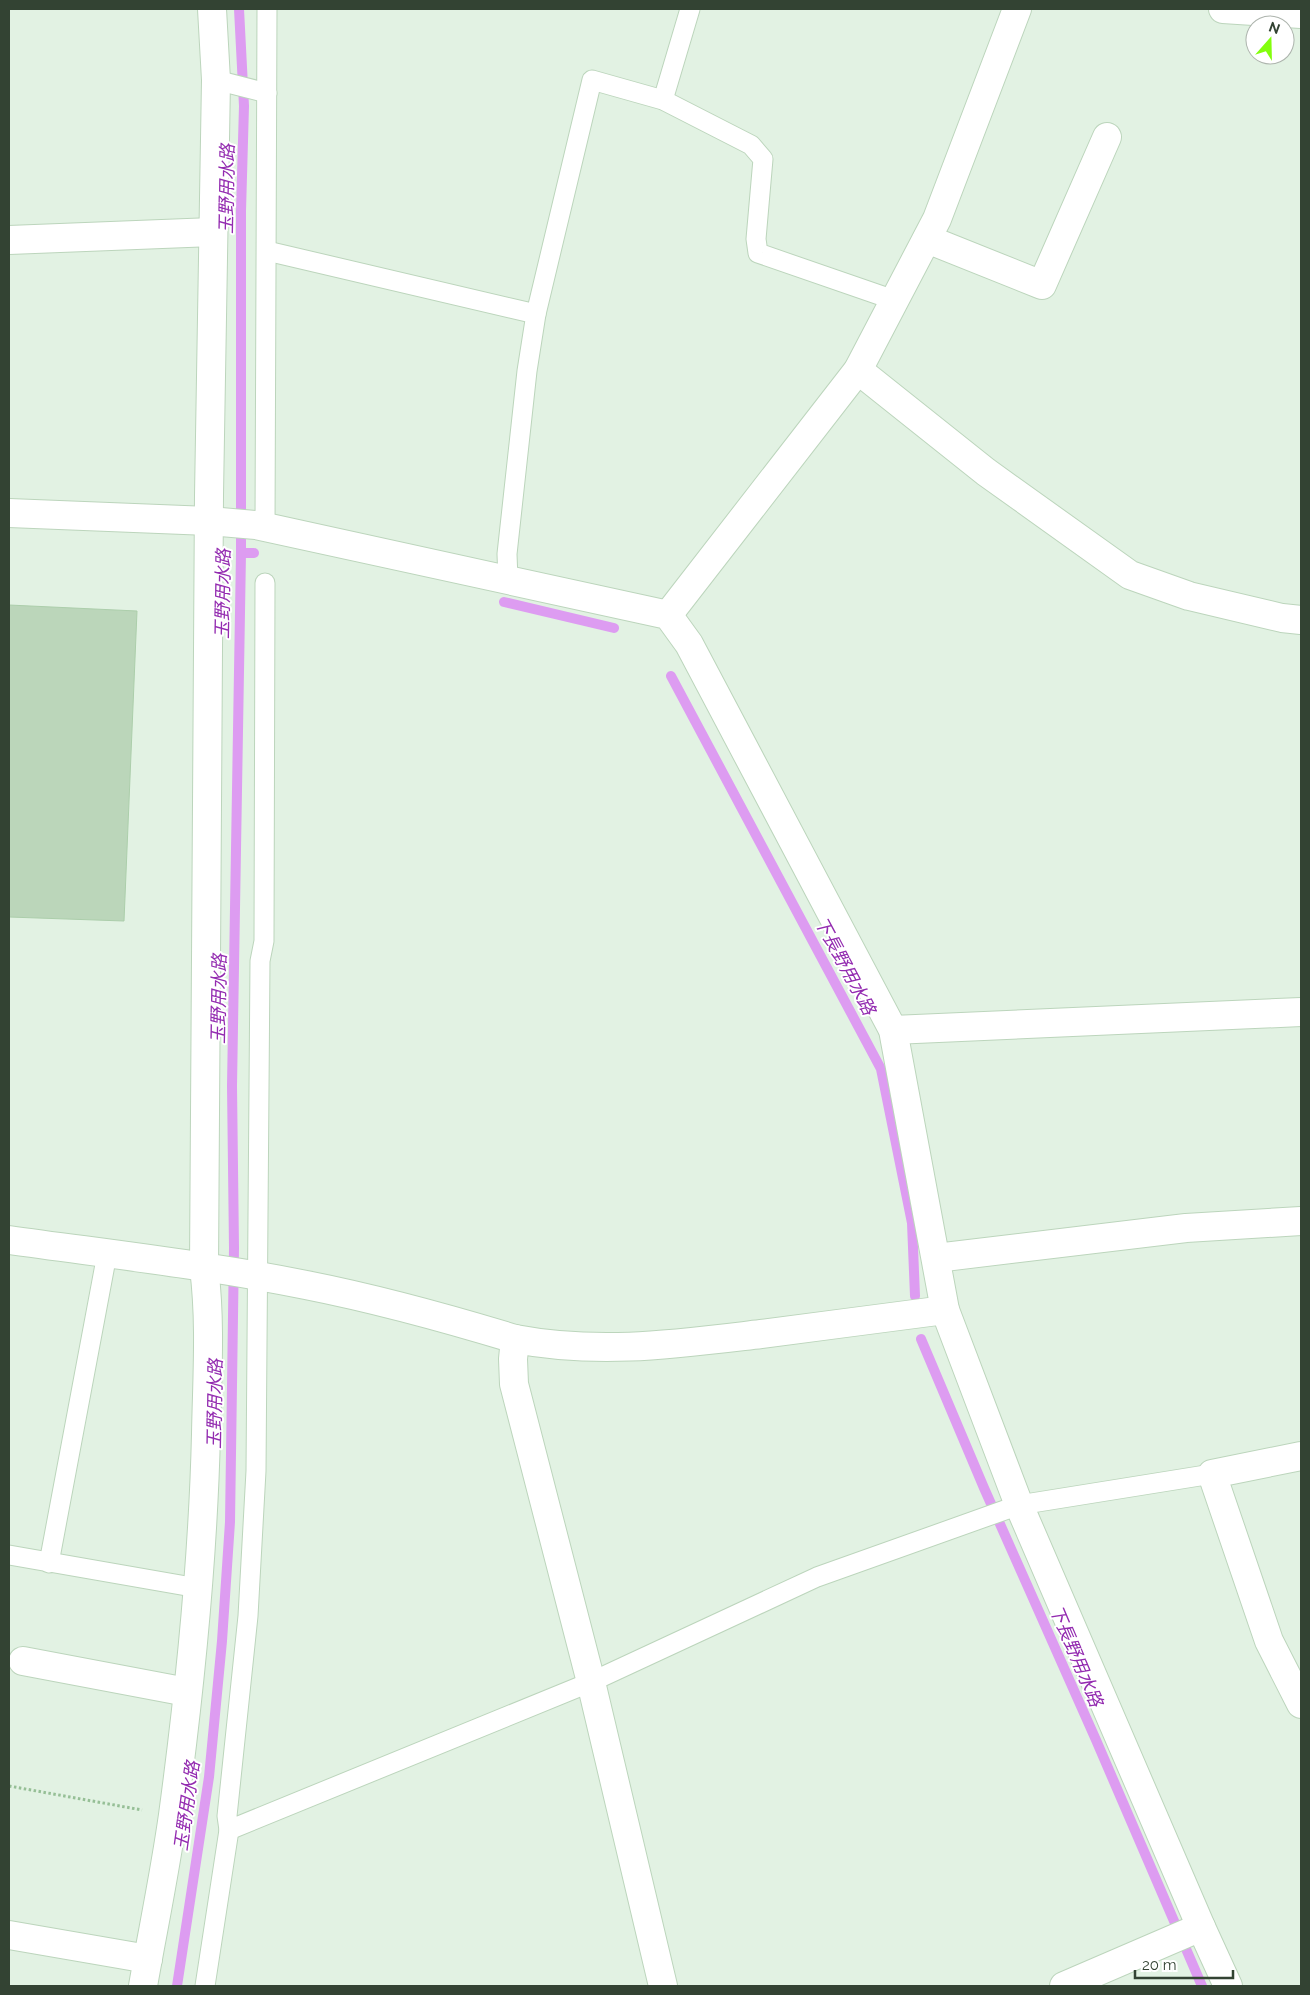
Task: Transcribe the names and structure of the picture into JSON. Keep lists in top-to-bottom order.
{
  "water": ["玉野用水路", "下長野用水路"],
  "scale_bar": "20 m",
  "north": "top"
}
